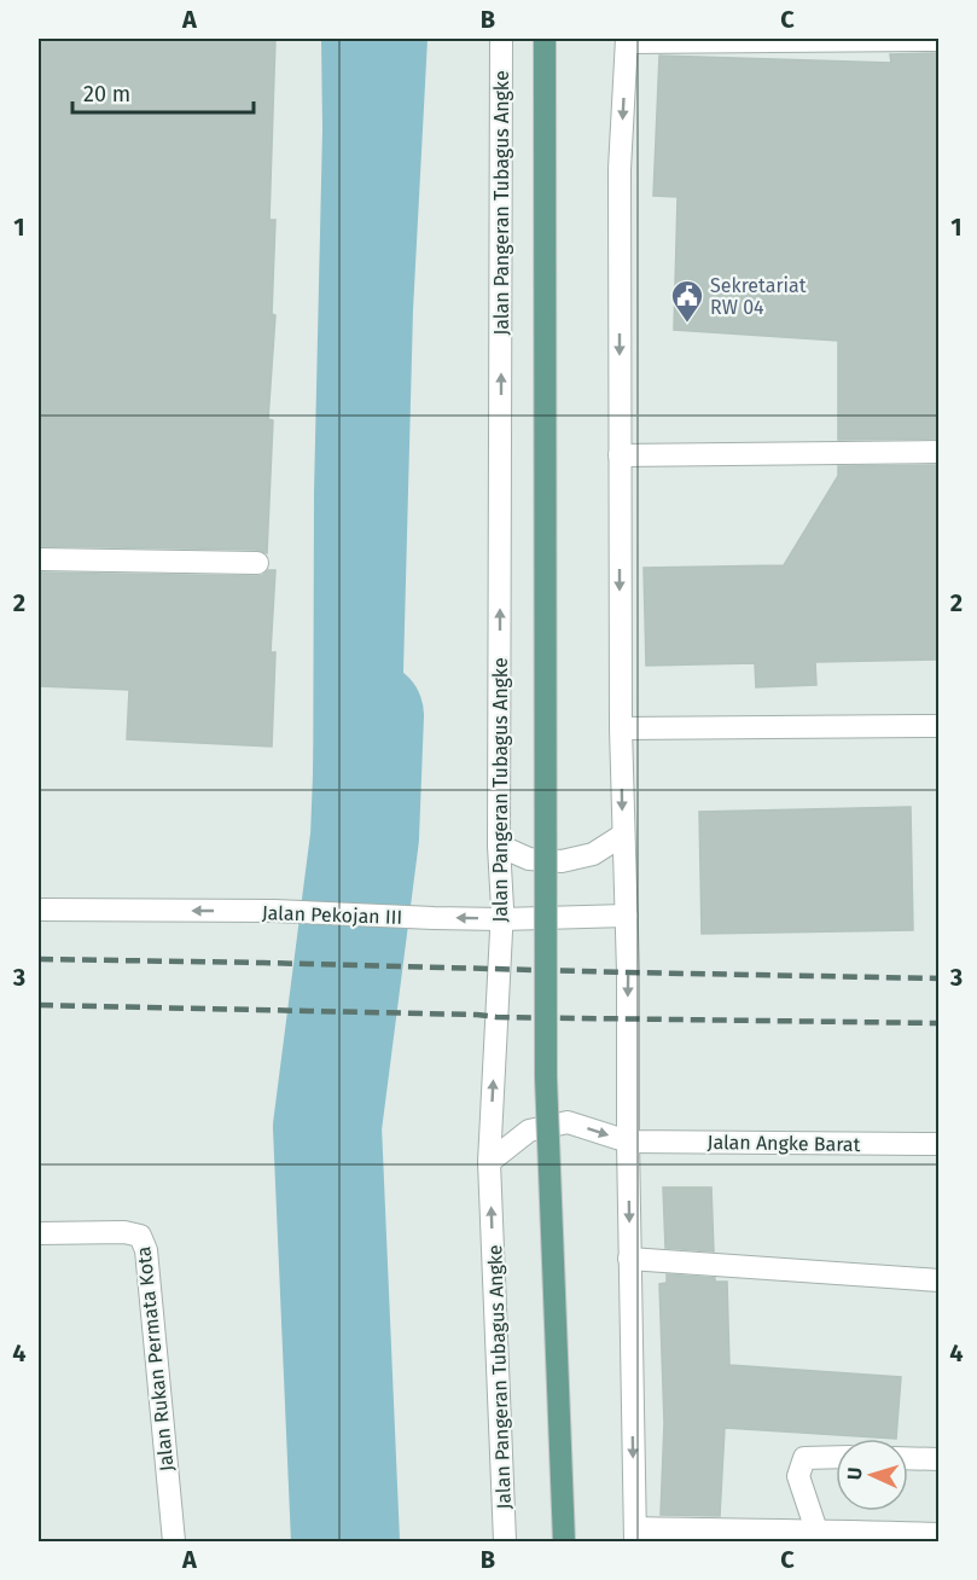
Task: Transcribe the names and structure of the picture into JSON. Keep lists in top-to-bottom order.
{
  "streets": {
    "street": [
      "Jalan Pangeran Tubagus Angke",
      "Jalan Pekojan III",
      "Jalan Angke Barat",
      "Jalan Rukan Permata Kota"
    ]
  },
  "crossings": [
    ["Jalan Pangeran Tubagus Angke", "Jalan Pekojan III"],
    ["Jalan Pangeran Tubagus Angke", "Jalan Angke Barat"]
  ],
  "one_way": ["Jalan Pekojan III"],
  "places": {
    "public building": ["Sekretariat RW 04"]
  },
  "scale_bar": "20 m",
  "north": "left",
  "grid": {
    "columns": ["A", "B", "C"],
    "rows": [
      "1",
      "2",
      "3",
      "4"
    ]
  }
}
